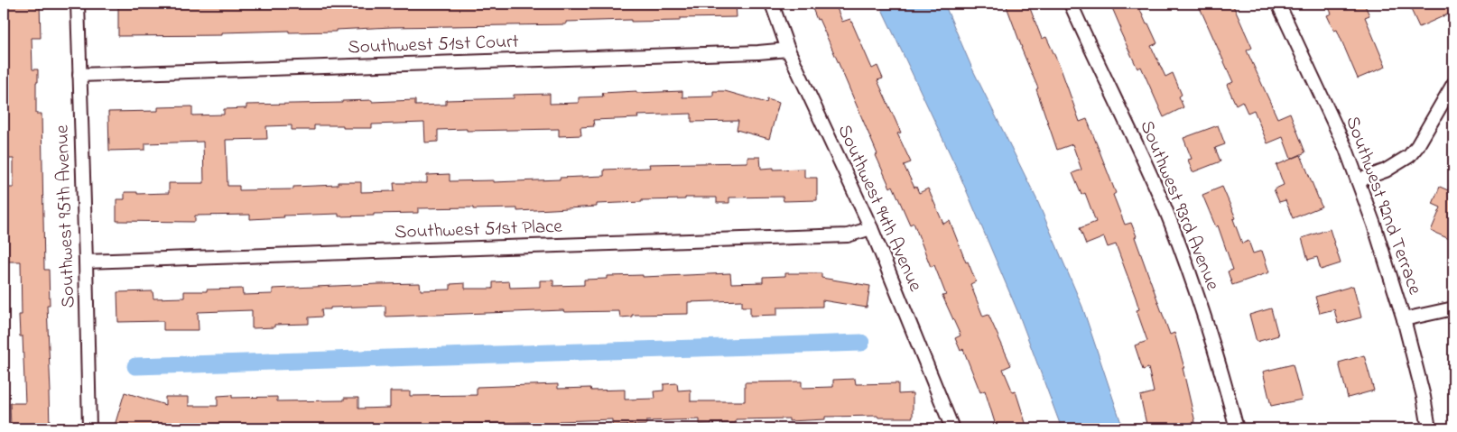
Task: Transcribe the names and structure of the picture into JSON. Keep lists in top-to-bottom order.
{
  "streets": {
    "street": [
      "Southwest 51st Court",
      "Southwest 93rd Avenue",
      "Southwest 92nd Terrace",
      "Southwest 94th Avenue",
      "Southwest 95th Avenue",
      "Southwest 51st Place"
    ]
  },
  "crossings": [
    ["Southwest 51st Court", "Southwest 94th Avenue"],
    ["Southwest 51st Court", "Southwest 95th Avenue"],
    ["Southwest 94th Avenue", "Southwest 51st Place"],
    ["Southwest 95th Avenue", "Southwest 51st Place"]
  ]
}
